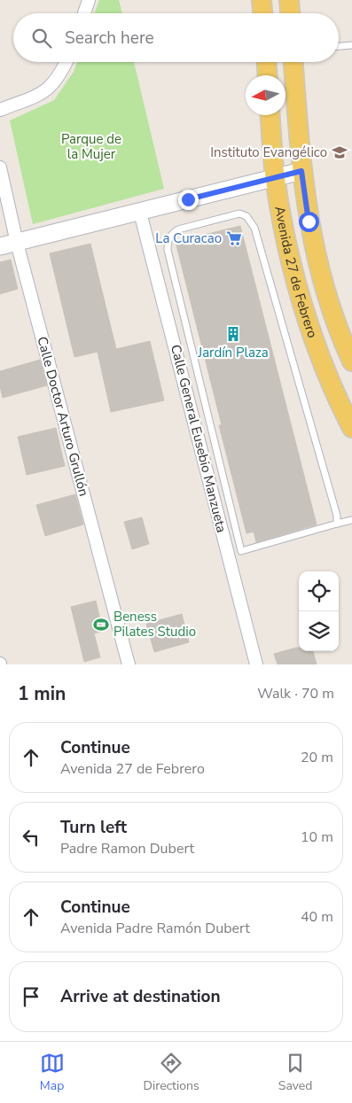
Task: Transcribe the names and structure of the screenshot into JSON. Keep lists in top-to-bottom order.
{
  "streets": {
    "main road": ["Avenida 27 de Febrero"],
    "street": ["Calle Doctor Arturo Grullón", "Calle General Eusebio Manzueta"]
  },
  "parks": ["Parque de la Mujer"],
  "places": {
    "school or university": ["Instituto Evangélico"],
    "supermarket": ["La Curacao"],
    "building": ["Jardín Plaza"],
    "sports": ["Beness Pilates Studio"]
  },
  "north": "left",
  "page": {
    "search": "Search here",
    "heading": ["1 min", "Walk · 70 m"],
    "list": [
      ["Continue", "Avenida 27 de Febrero", "20 m"],
      ["Turn left", "Padre Ramon Dubert", "10 m"],
      ["Continue", "Avenida Padre Ramón Dubert", "40 m"],
      "Arrive at destination"
    ],
    "nav": ["Map", "Directions", "Saved"]
  }
}
